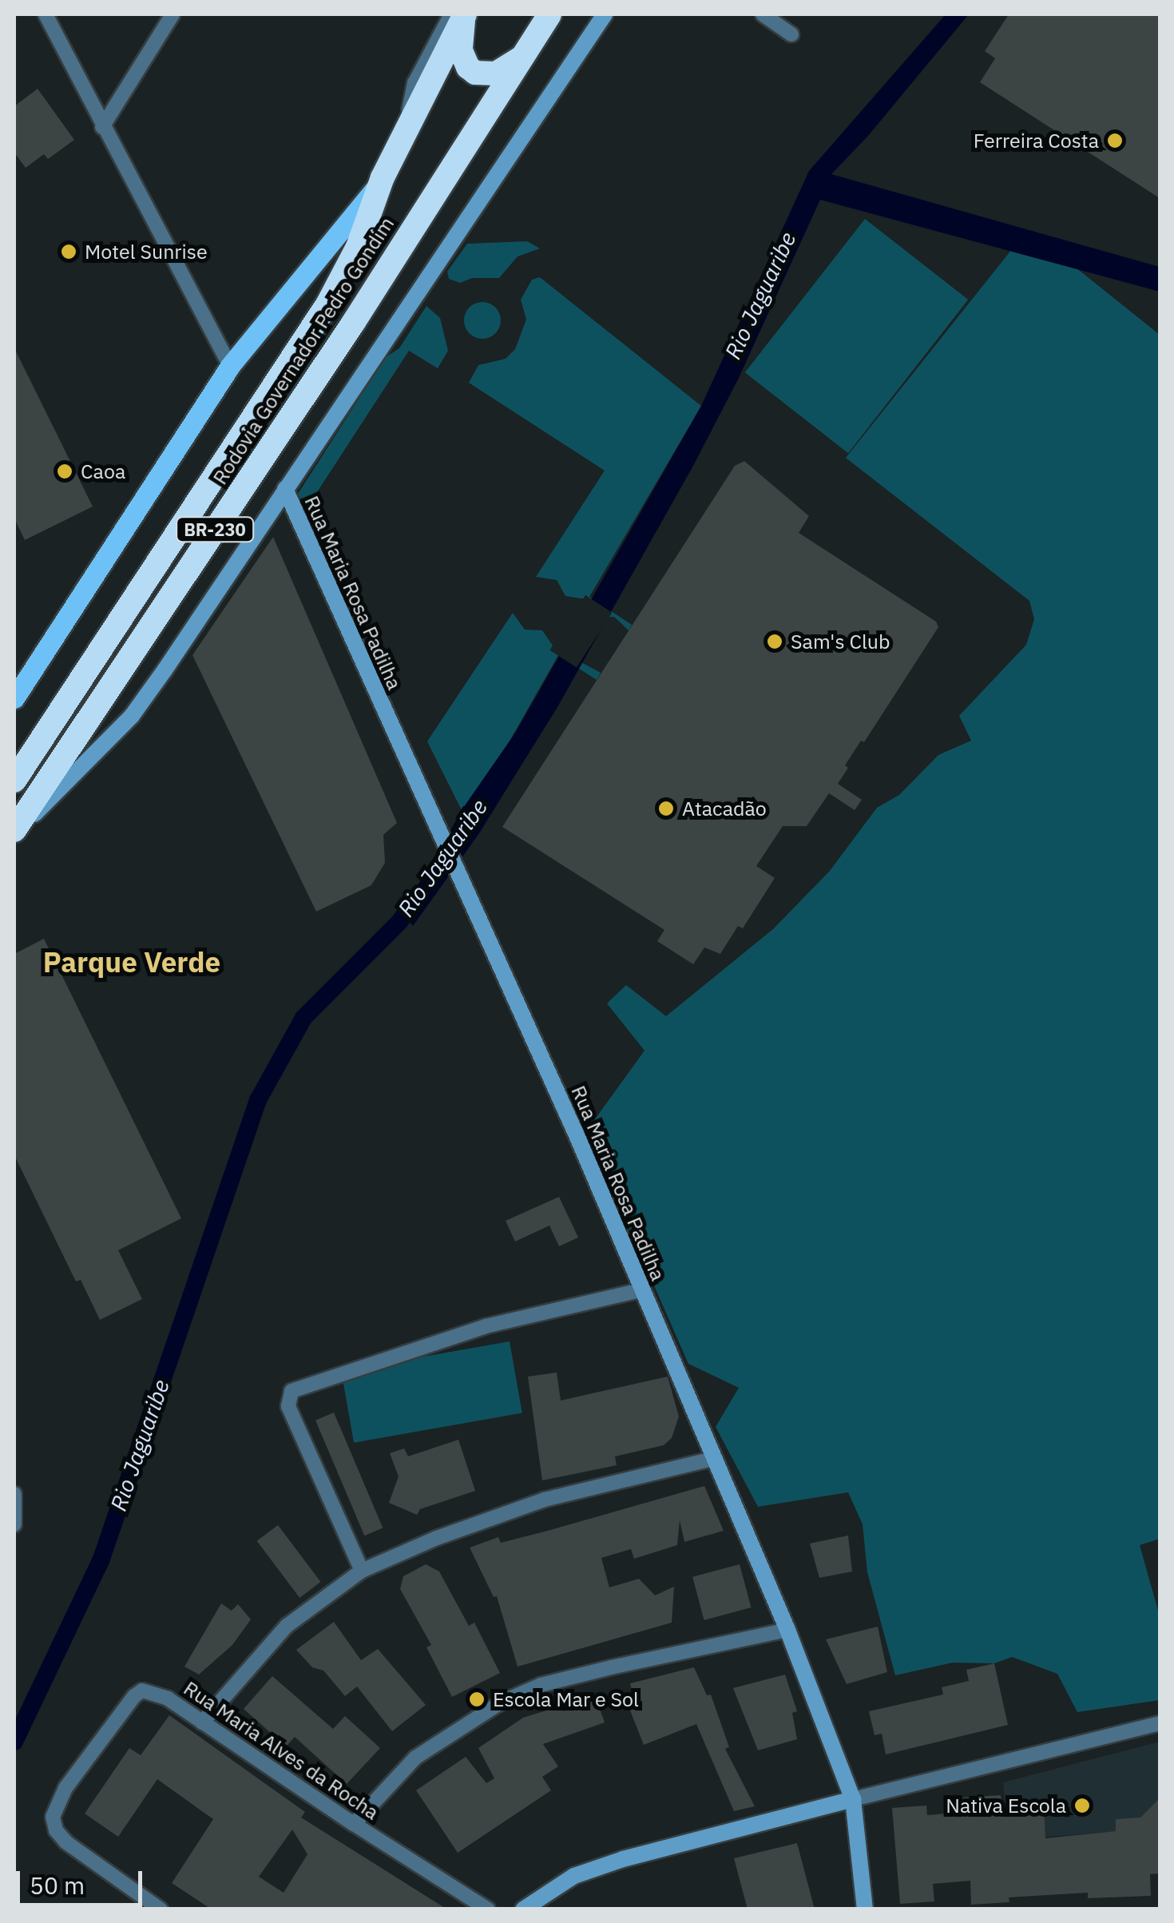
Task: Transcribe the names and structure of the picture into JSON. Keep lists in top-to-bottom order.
{
  "streets": {
    "highway": ["Rodovia Governador Pedro Gondim", "BR-230"],
    "main road": ["Rua Maria Rosa Padilha"],
    "street": ["Rua Maria Alves da Rocha"]
  },
  "districts": ["Parque Verde"],
  "water": ["Rio Jaguaribe"],
  "places": [
    "Ferreira Costa",
    "Motel Sunrise",
    "Caoa",
    "Sam's Club",
    "Atacadão",
    "Escola Mar e Sol",
    "Nativa Escola"
  ],
  "scale_bar": "50 m"
}
